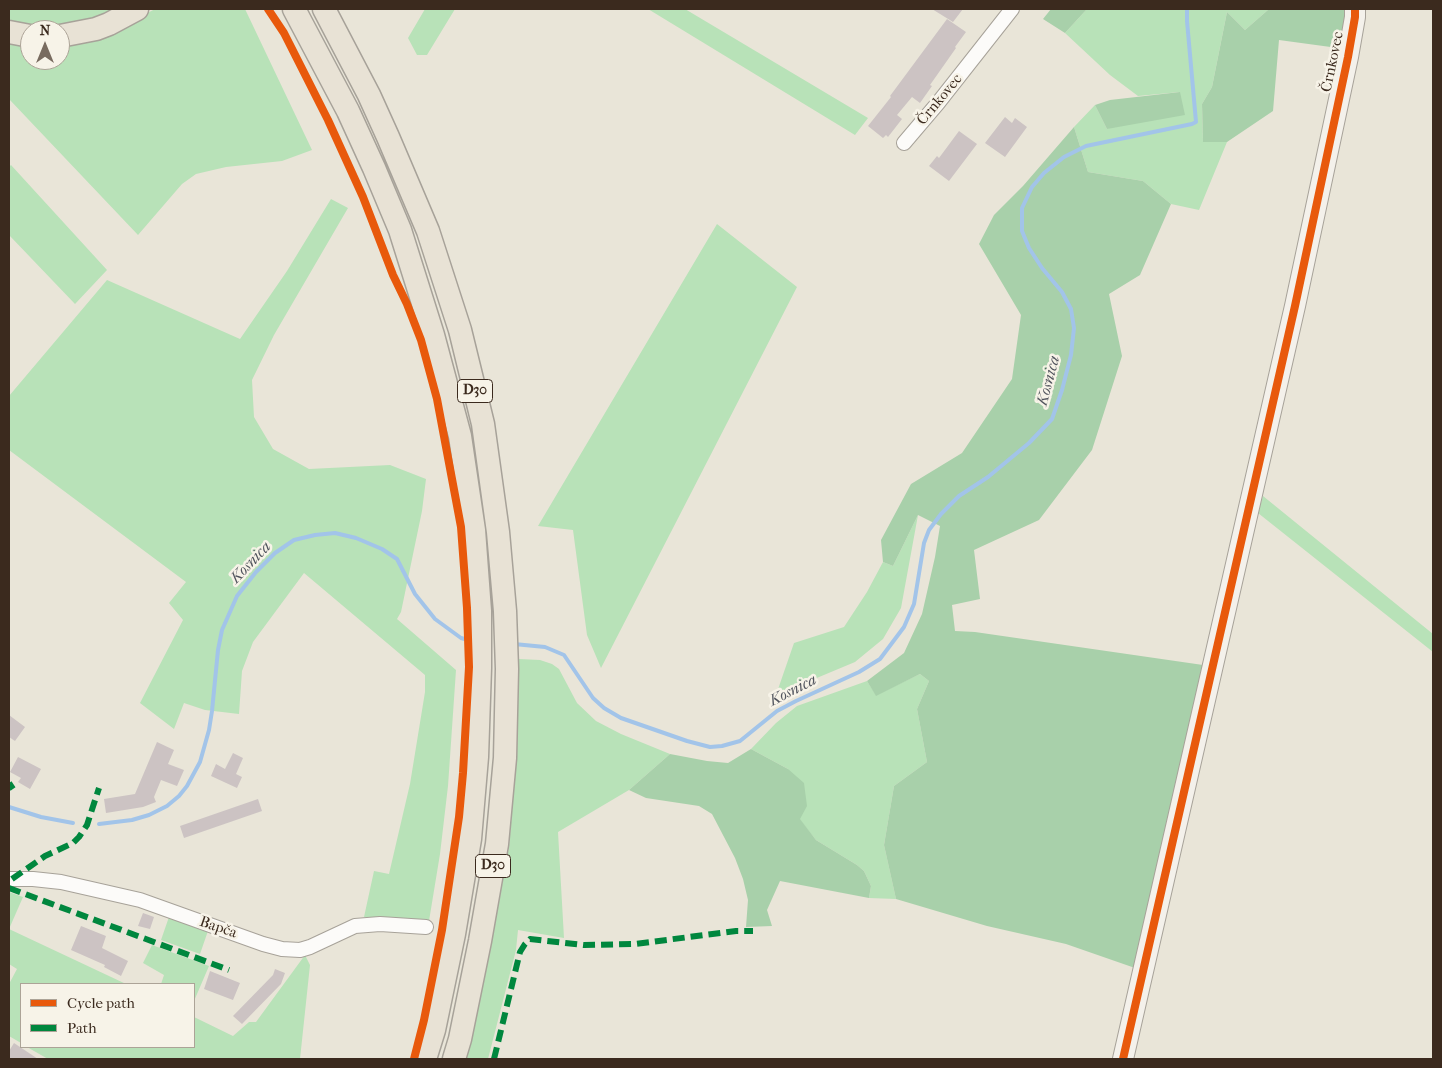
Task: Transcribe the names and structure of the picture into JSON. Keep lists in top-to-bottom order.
{
  "streets": {
    "main road": ["Črnkovec", "D30"],
    "street": ["Bapča"]
  },
  "water": ["Kosnica"],
  "legend": ["Cycle path", "Path"],
  "north": "top"
}
